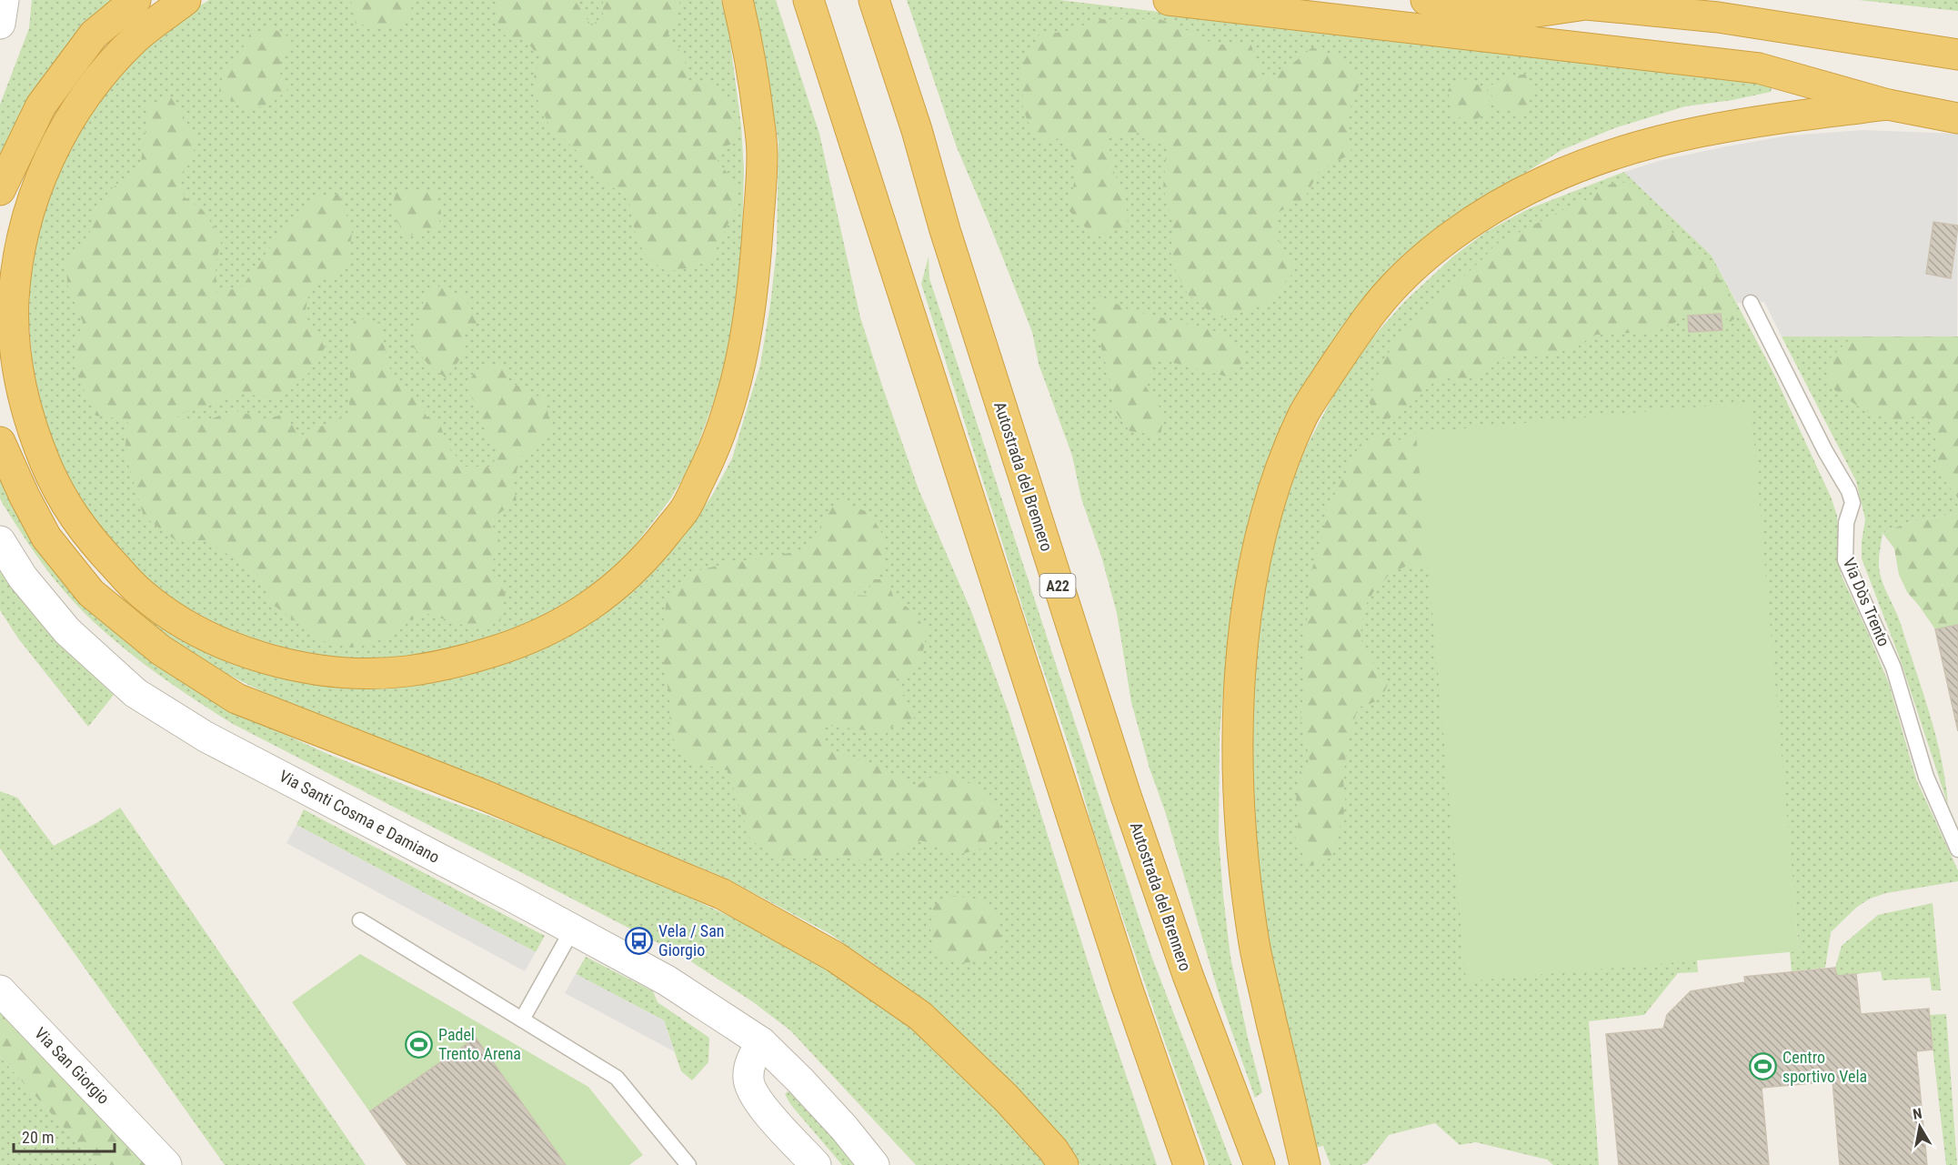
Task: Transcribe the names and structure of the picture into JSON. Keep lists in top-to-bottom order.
{
  "streets": {
    "highway": ["Autostrada del Brennero", "A22"],
    "street": ["Via Santi Cosma e Damiano", "Via San Giorgio"],
    "lane": ["Via Dòs Trento"]
  },
  "places": {
    "bus stop": ["Vela / San Giorgio"],
    "sports": ["Padel Trento Arena", "Centro sportivo Vela"]
  },
  "scale_bar": "20 m",
  "north": "top"
}
